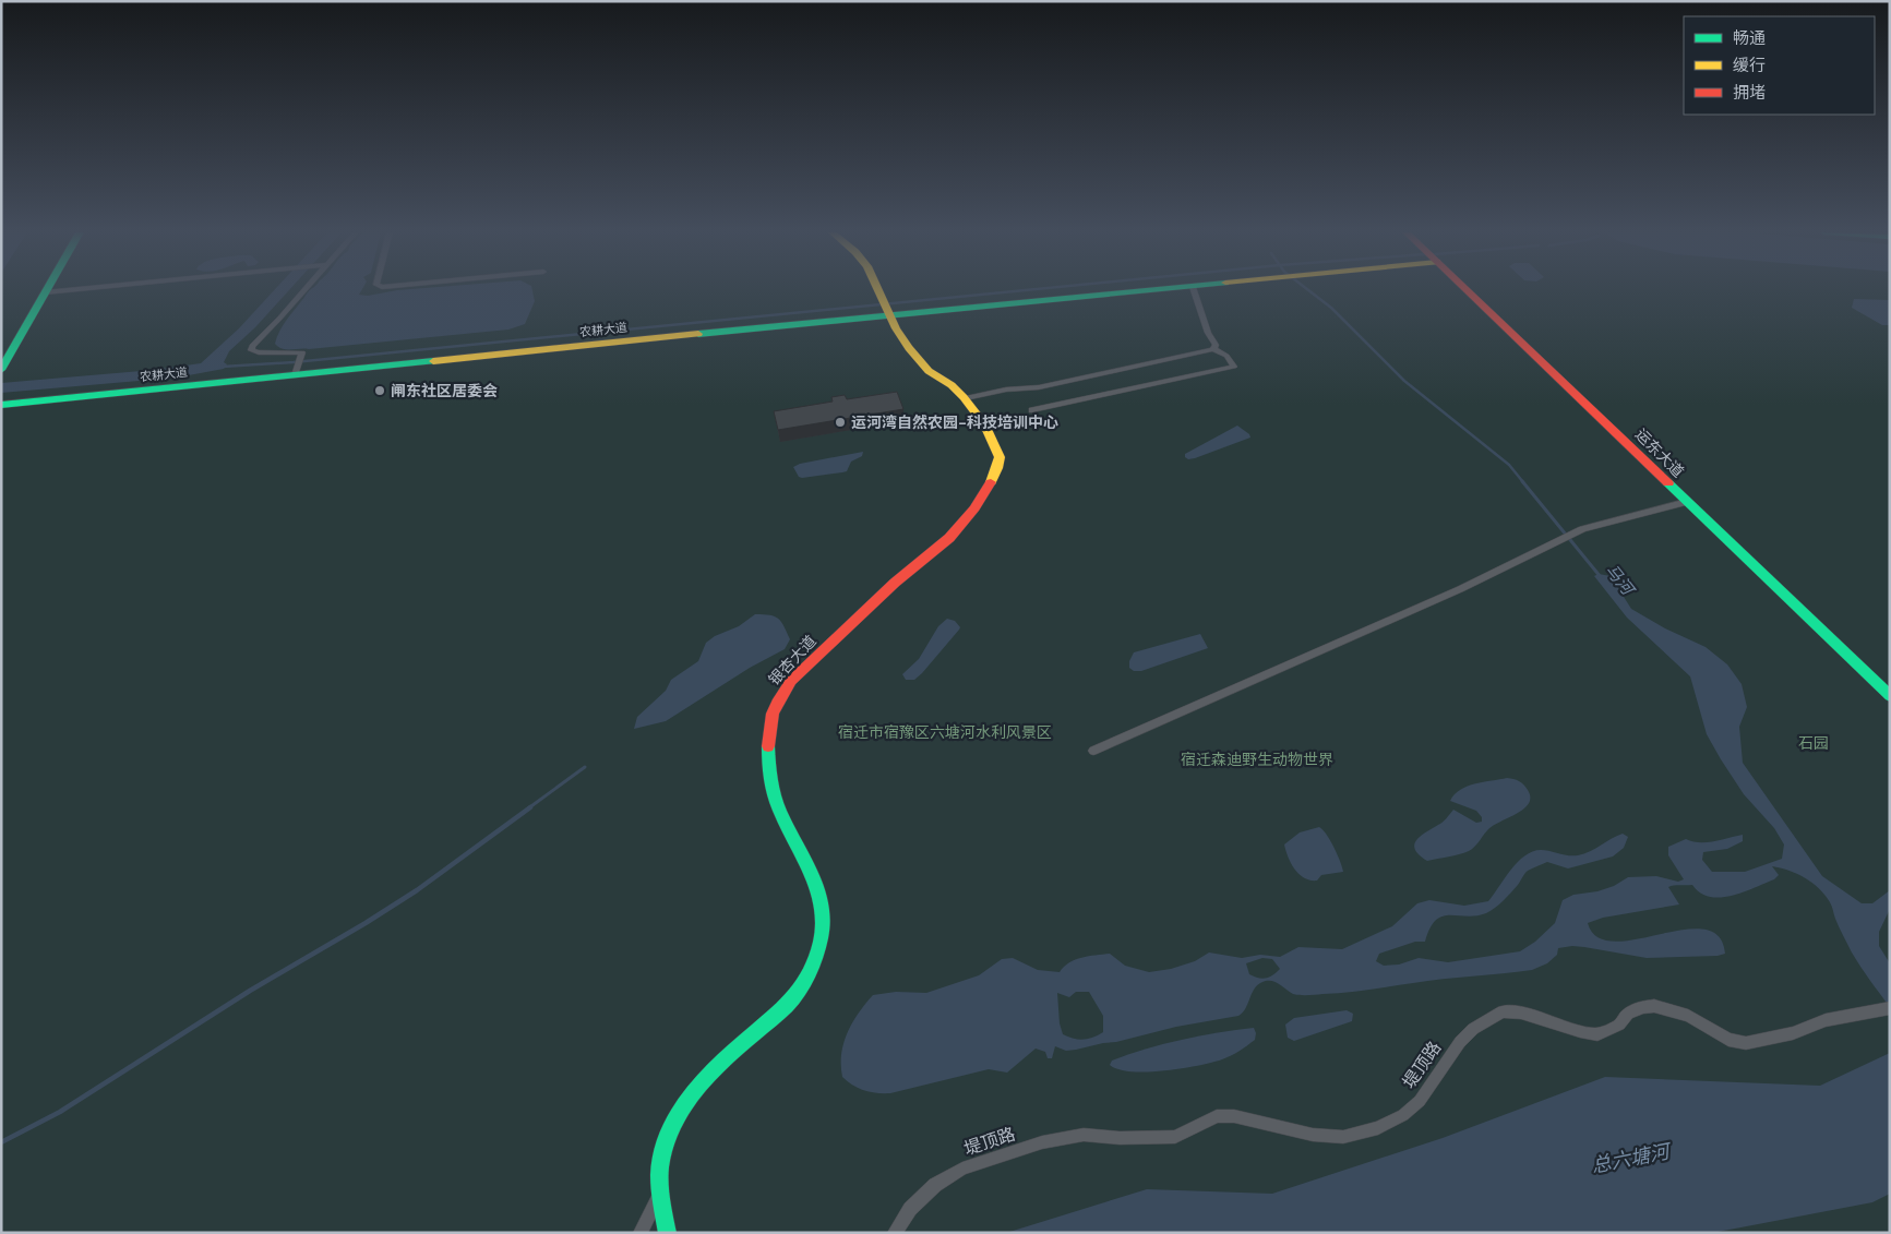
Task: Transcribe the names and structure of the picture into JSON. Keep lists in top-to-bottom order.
{
  "streets": {
    "street": [
      "农耕大道",
      "运东大道",
      "银杏大道",
      "堤顶路"
    ]
  },
  "crossings": [
    ["农耕大道", "银杏大道"]
  ],
  "water": ["马河", "总六塘河"],
  "parks": ["宿迁市宿豫区六塘河水利风景区", "石园", "宿迁森迪野生动物世界"],
  "places": ["闸东社区居委会", "运河湾自然农园-科技培训中心"],
  "legend": ["畅通", "缓行", "拥堵"]
}
